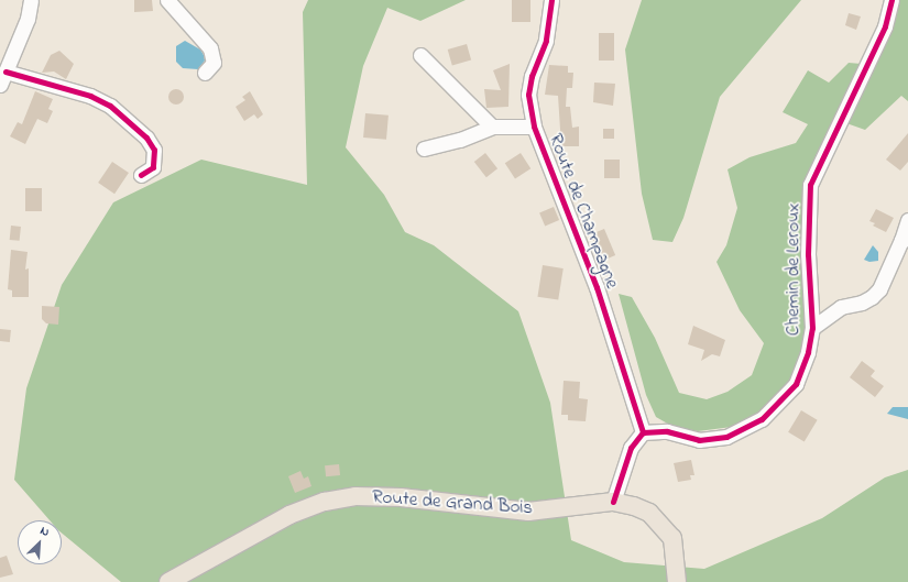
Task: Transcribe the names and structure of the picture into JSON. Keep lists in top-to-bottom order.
{
  "streets": {
    "main road": ["Route de Grand Bois"],
    "street": ["Route de Champagne", "Chemin de Leroux"]
  },
  "crossings": [
    ["Route de Champagne", "Chemin de Leroux"]
  ],
  "north": "top right"
}
